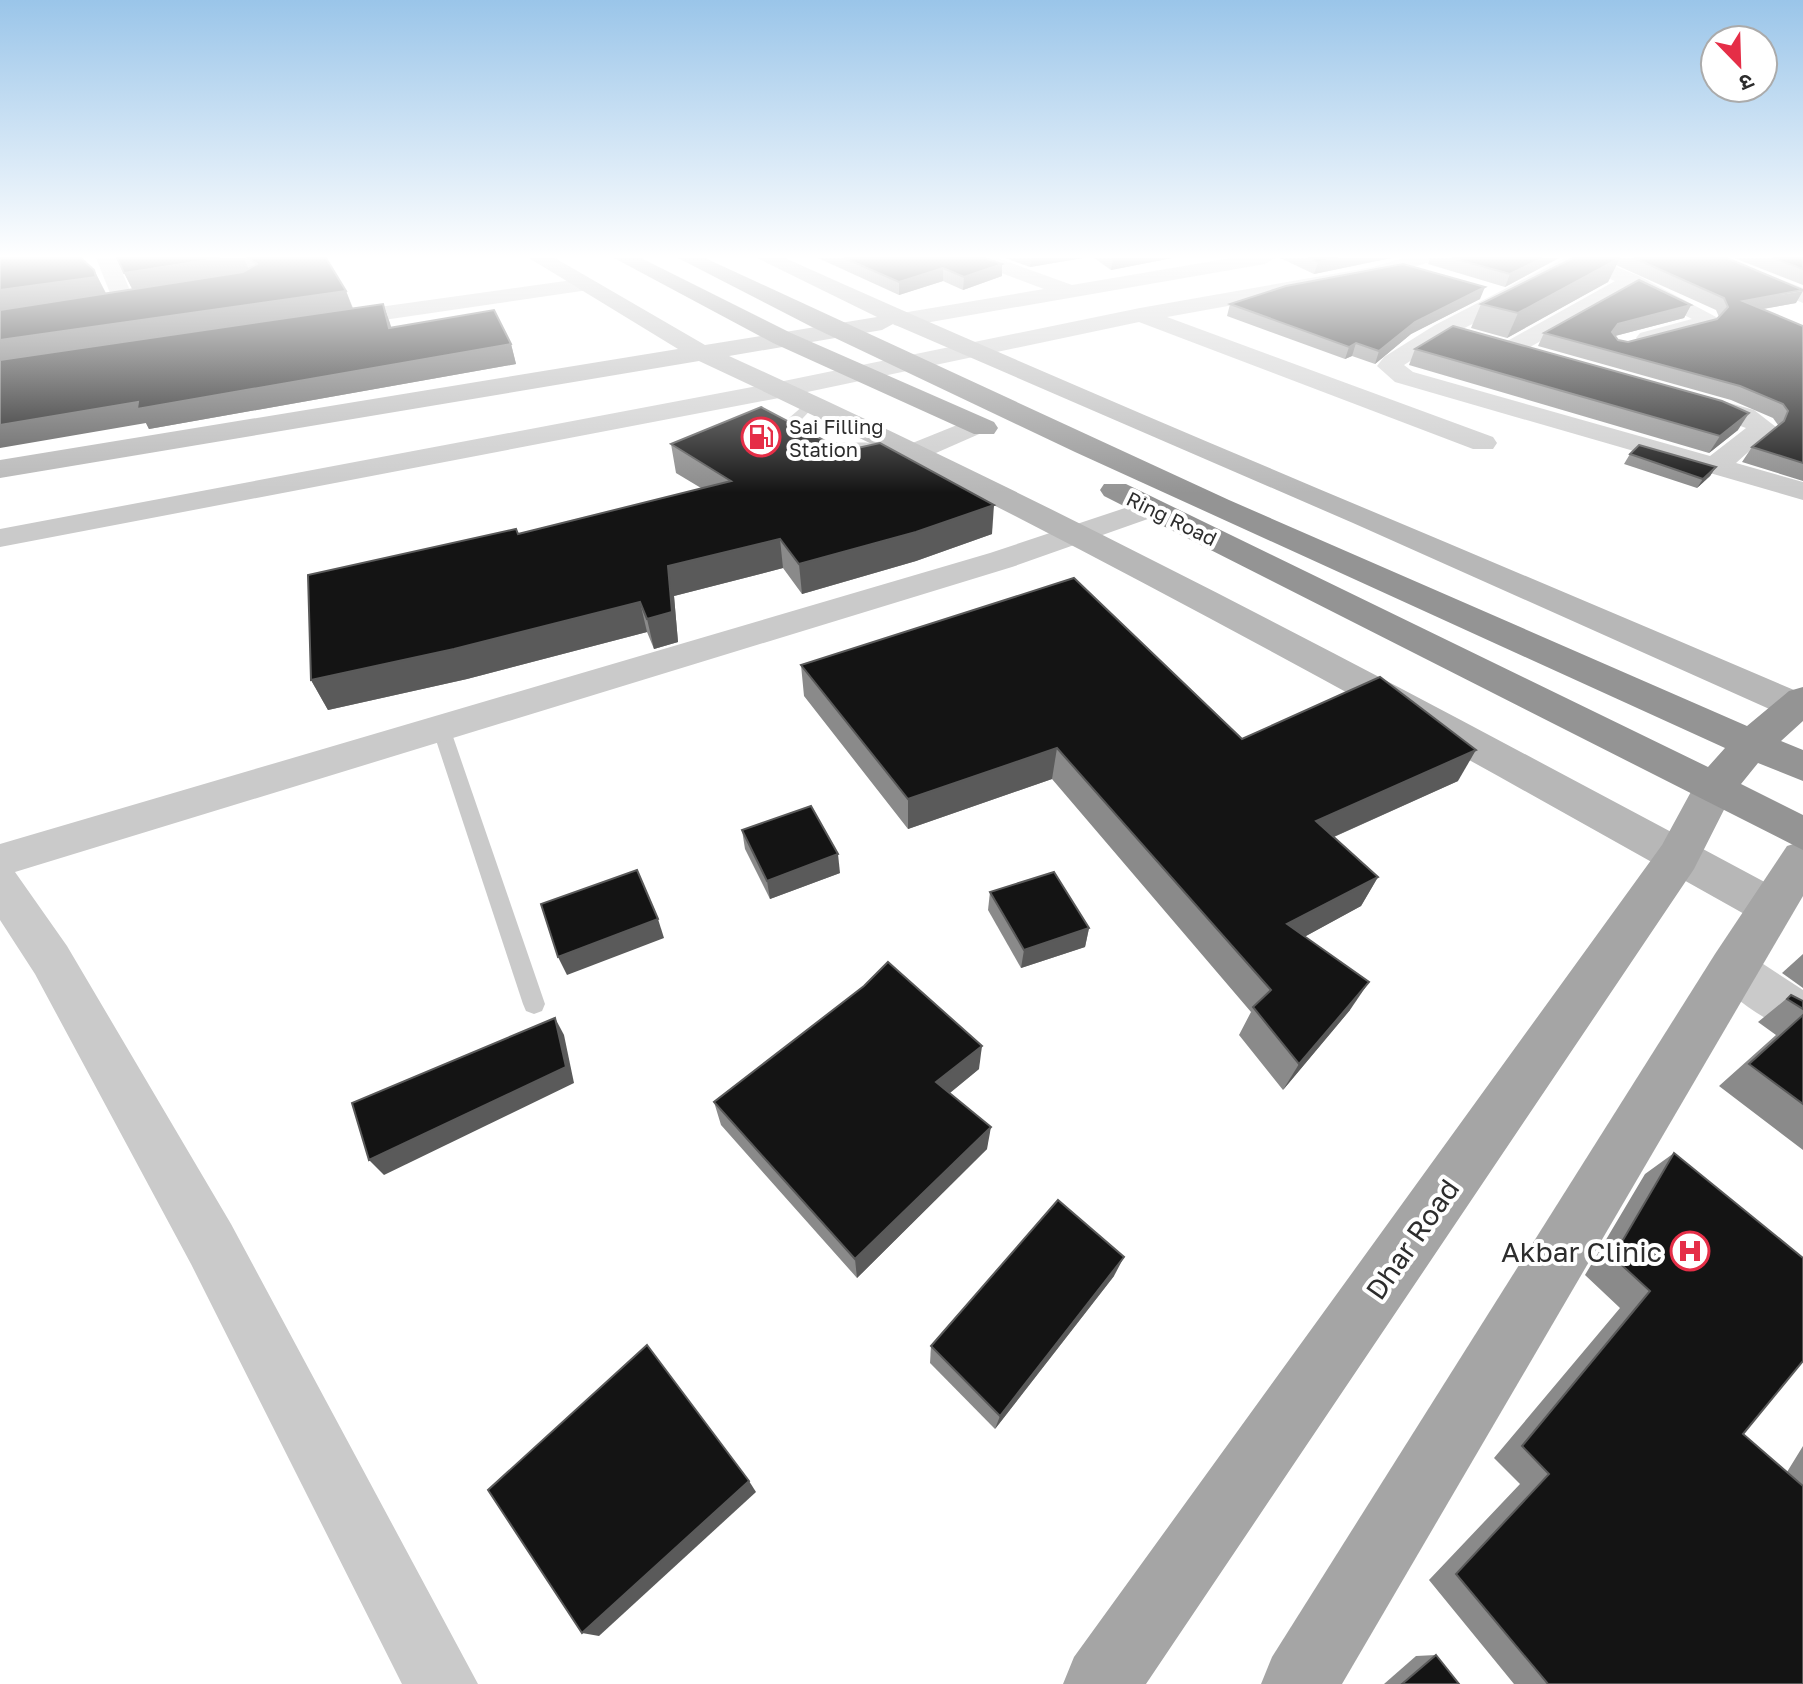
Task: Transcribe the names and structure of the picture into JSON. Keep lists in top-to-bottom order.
{
  "streets": {
    "highway": ["Ring Road"],
    "main road": ["Dhar Road"]
  },
  "crossings": [
    ["Ring Road", "Dhar Road"]
  ],
  "places": {
    "fuel station": ["Sai Filling Station"],
    "hospital": ["Akbar Clinic"]
  },
  "north": "bottom right"
}
